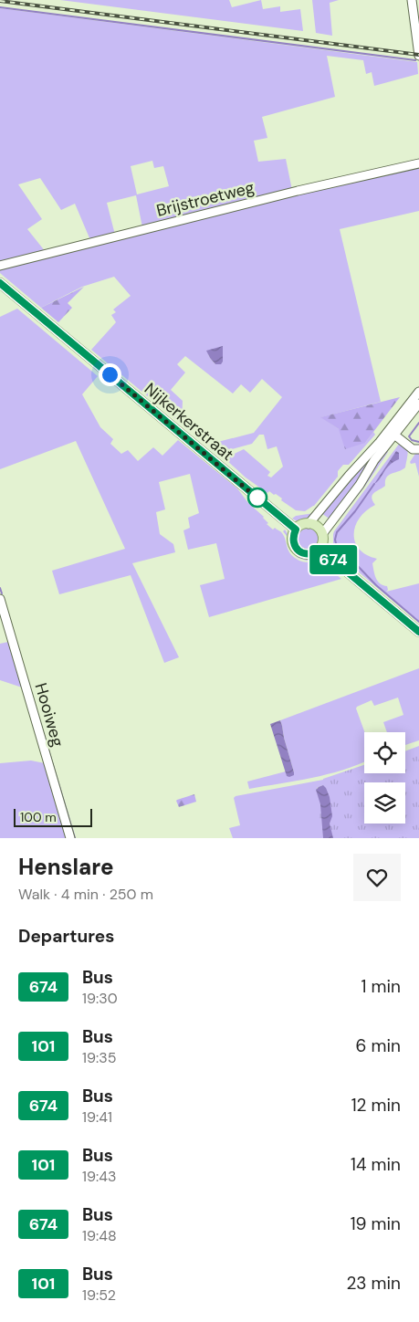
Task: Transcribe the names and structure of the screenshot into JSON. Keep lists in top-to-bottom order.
{
  "streets": {
    "main road": ["Nijkerkerstraat"],
    "street": ["Brijstroetweg", "Hooiweg"]
  },
  "lines": ["bus line 674"],
  "scale_bar": "100 m",
  "page": {
    "on_map": "674",
    "scale": "100 m",
    "heading": [
      ["Henslare", "Walk · 4 min · 250 m"],
      "Departures"
    ],
    "list": [
      {
        "mark": "674",
        "name": "Bus",
        "note": "19:30",
        "value": "1 min"
      },
      {
        "mark": "101",
        "name": "Bus",
        "note": "19:35",
        "value": "6 min"
      },
      {
        "mark": "674",
        "name": "Bus",
        "note": "19:41",
        "value": "12 min"
      },
      {
        "mark": "101",
        "name": "Bus",
        "note": "19:43",
        "value": "14 min"
      },
      {
        "mark": "674",
        "name": "Bus",
        "note": "19:48",
        "value": "19 min"
      },
      {
        "mark": "101",
        "name": "Bus",
        "note": "19:52",
        "value": "23 min"
      }
    ]
  }
}
